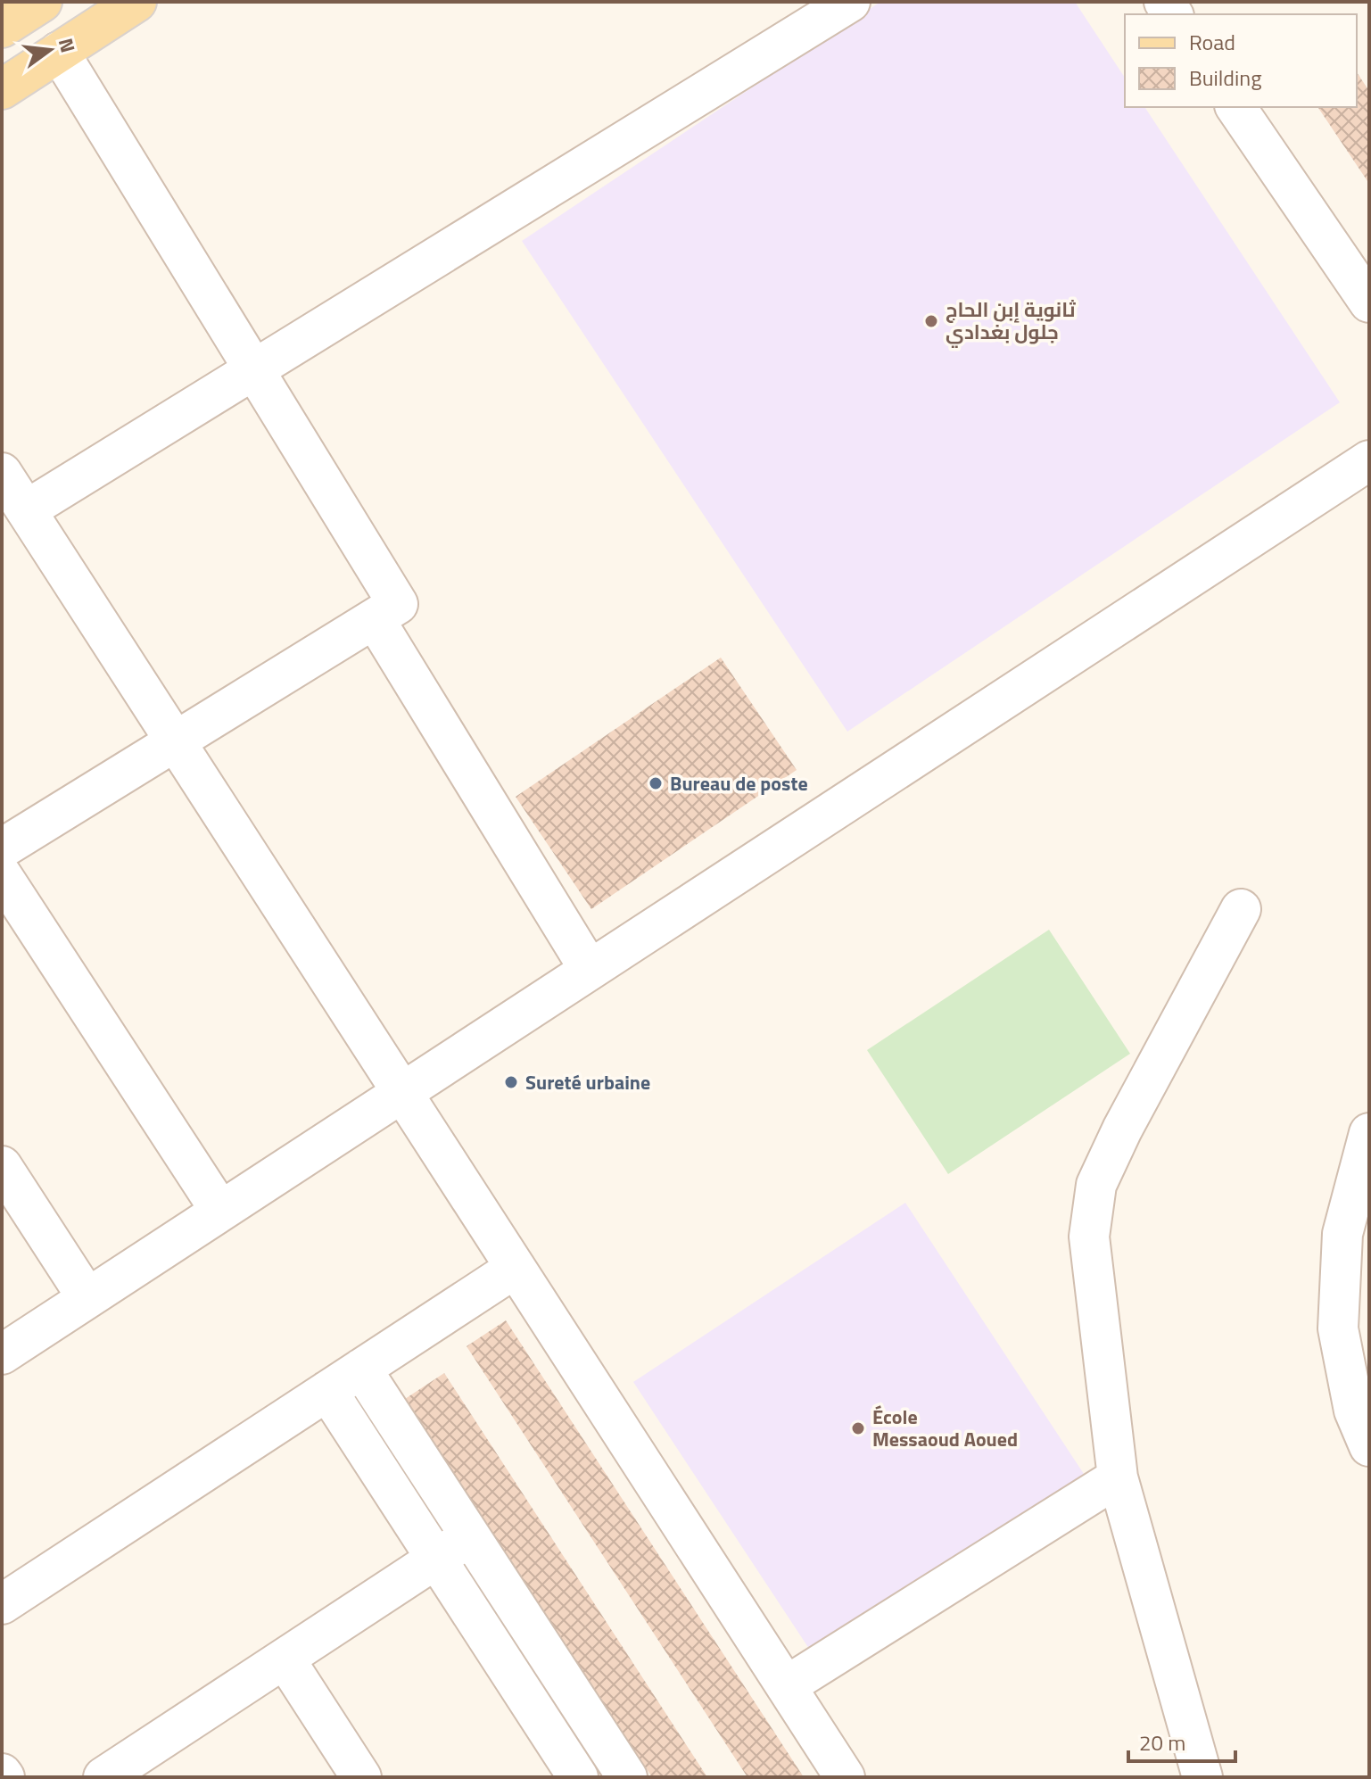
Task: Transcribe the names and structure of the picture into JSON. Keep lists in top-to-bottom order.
{
  "places": [
    "ثانوية إبن الحاج جلول بغدادي",
    "Bureau de poste",
    "Sureté urbaine",
    "École Messaoud Aoued"
  ],
  "legend": ["Road", "Building"],
  "scale_bar": "20 m",
  "north": "right"
}
